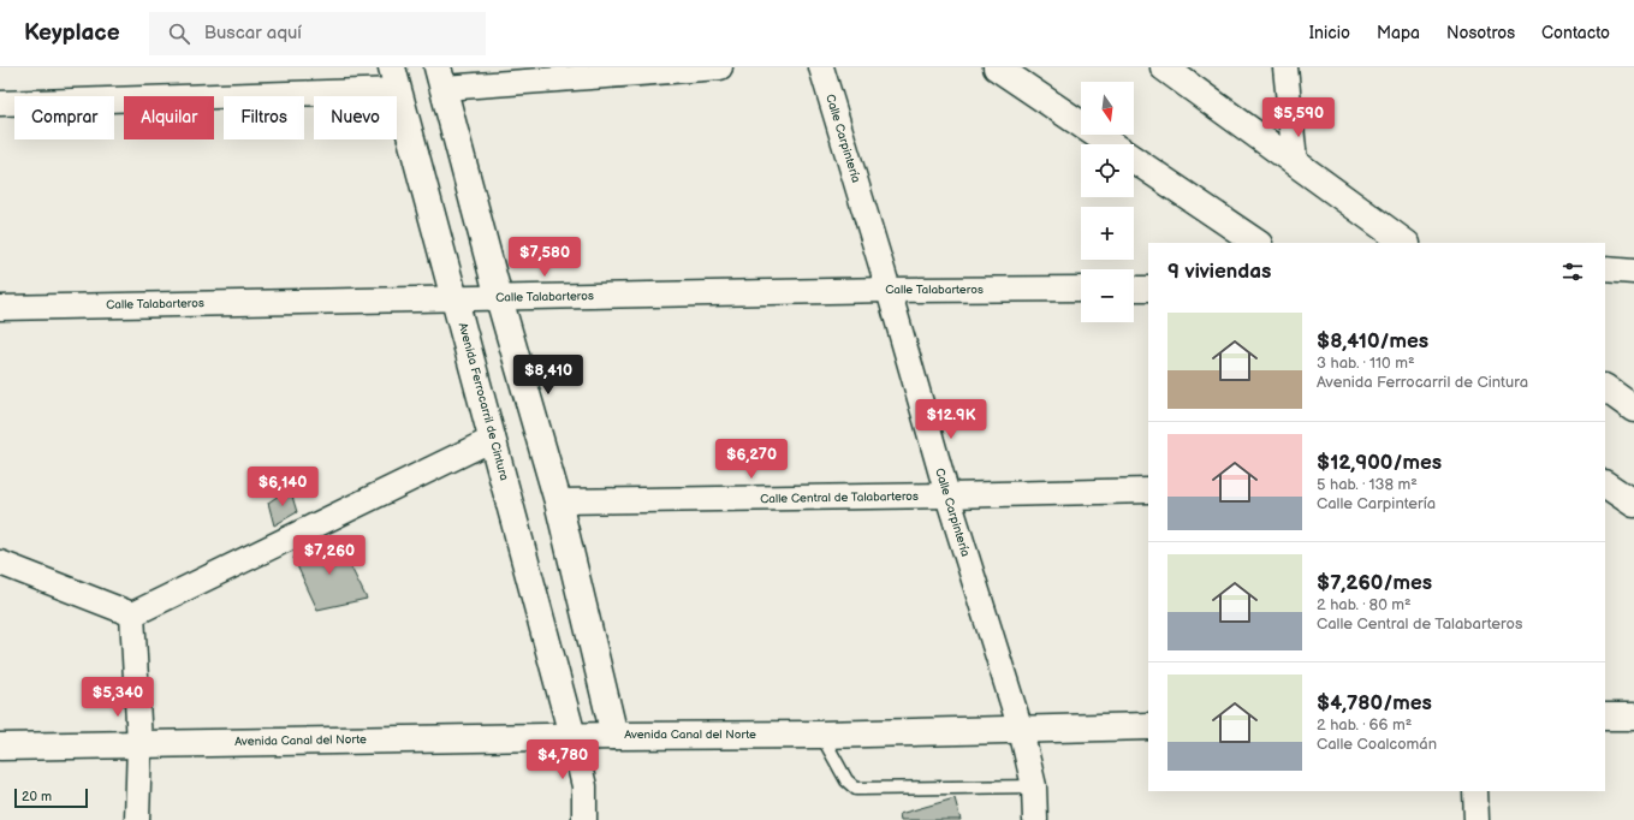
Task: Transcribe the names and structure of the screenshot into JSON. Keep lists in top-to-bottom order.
{
  "streets": {
    "main road": ["Avenida Ferrocarril de Cintura", "Avenida Canal del Norte"],
    "street": ["Calle Carpintería", "Calle Talabarteros", "Calle Central de Talabarteros"]
  },
  "crossings": [
    ["Calle Carpintería", "Calle Talabarteros"],
    ["Calle Carpintería", "Calle Central de Talabarteros"],
    ["Calle Carpintería", "Avenida Canal del Norte"],
    ["Calle Talabarteros", "Avenida Ferrocarril de Cintura"],
    ["Avenida Ferrocarril de Cintura", "Avenida Canal del Norte"]
  ],
  "scale_bar": "20 m",
  "north": "bottom",
  "page": {
    "header": "Keyplace",
    "search": "Buscar aquí",
    "nav": [
      "Inicio",
      "Mapa",
      "Nosotros",
      "Contacto"
    ],
    "map_buttons": ["+", "−"],
    "chip": [
      "Comprar",
      "Alquilar",
      "Filtros",
      "Nuevo"
    ],
    "price": [
      "$5,590",
      "$7,580",
      "$8,410",
      "$12.9K",
      "$6,270",
      "$6,140",
      "$7,260",
      "$5,340",
      "$4,780"
    ],
    "heading": "9 viviendas",
    "list": [
      {
        "name": "$8,410/mes",
        "note": "3 hab. · 110 m² · Avenida Ferrocarril de Cintura"
      },
      {
        "name": "$12,900/mes",
        "note": "5 hab. · 138 m² · Calle Carpintería"
      },
      {
        "name": "$7,260/mes",
        "note": "2 hab. · 80 m² · Calle Central de Talabarteros"
      },
      {
        "name": "$4,780/mes",
        "note": "2 hab. · 66 m² · Calle Coalcomán"
      }
    ],
    "scale": "20 m"
  }
}
